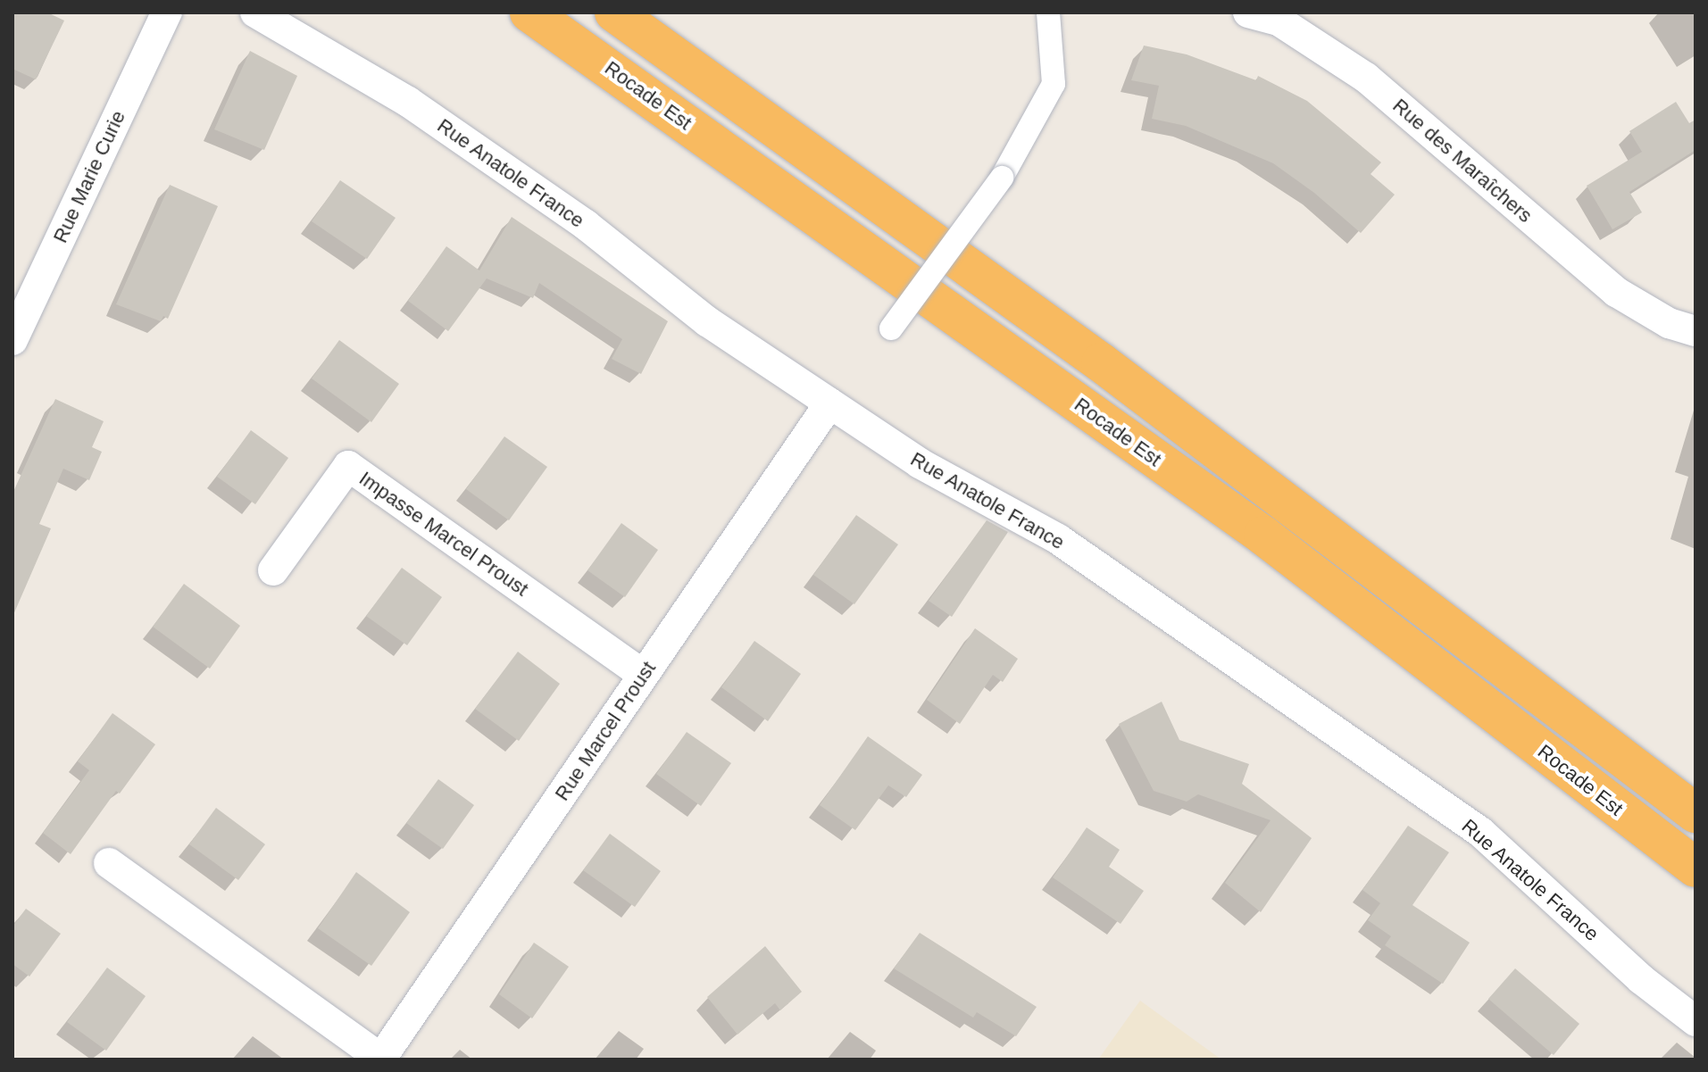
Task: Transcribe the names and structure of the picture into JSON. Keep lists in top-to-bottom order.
{
  "streets": {
    "highway": ["Rocade Est"],
    "street": [
      "Rue des Maraîchers",
      "Rue Anatole France",
      "Rue Marie Curie",
      "Impasse Marcel Proust",
      "Rue Marcel Proust"
    ]
  },
  "crossings": [
    ["Rue Anatole France", "Rue Marcel Proust"],
    ["Impasse Marcel Proust", "Rue Marcel Proust"]
  ]
}
